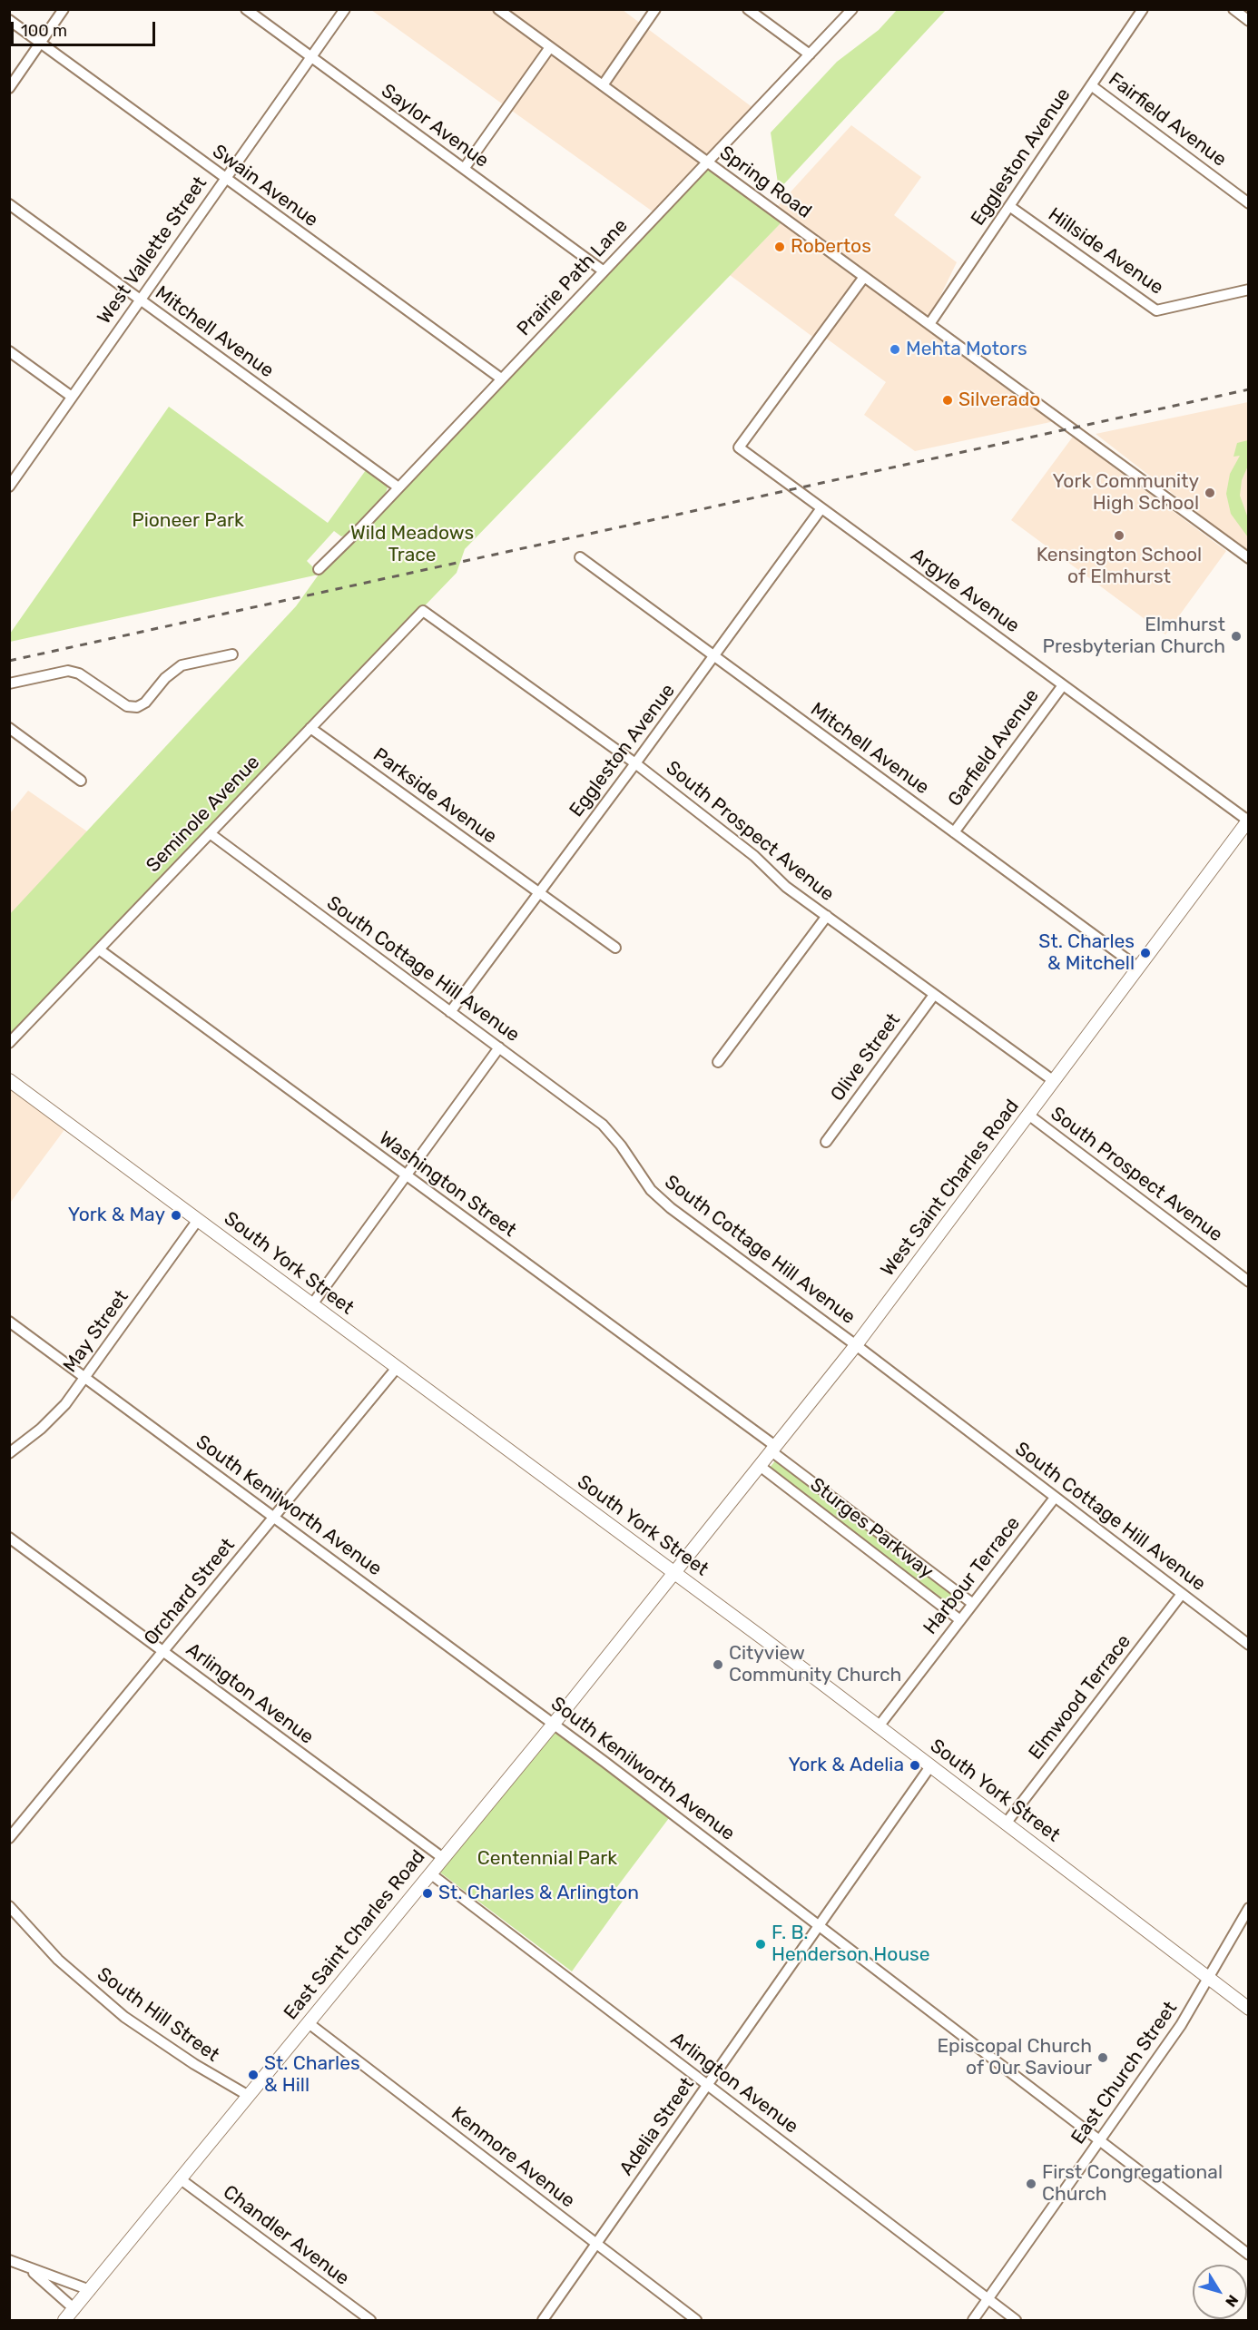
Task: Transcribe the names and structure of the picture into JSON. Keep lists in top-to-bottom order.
{
  "streets": {
    "main road": ["West Saint Charles Road", "South York Street", "East Saint Charles Road"],
    "street": [
      "Fairfield Avenue",
      "Saylor Avenue",
      "Eggleston Avenue",
      "Spring Road",
      "Swain Avenue",
      "West Vallette Street",
      "Hillside Avenue",
      "Prairie Path Lane",
      "Mitchell Avenue",
      "Argyle Avenue",
      "Garfield Avenue",
      "Parkside Avenue",
      "Seminole Avenue",
      "South Prospect Avenue",
      "South Cottage Hill Avenue",
      "Olive Street",
      "Washington Street",
      "May Street",
      "South Kenilworth Avenue",
      "Sturges Parkway",
      "Harbour Terrace",
      "Orchard Street",
      "Arlington Avenue",
      "Elmwood Terrace",
      "South Hill Street",
      "East Church Street",
      "Adelia Street",
      "Kenmore Avenue",
      "Chandler Avenue"
    ]
  },
  "crossings": [
    ["Fairfield Avenue", "Eggleston Avenue"],
    ["Saylor Avenue", "West Vallette Street"],
    ["Saylor Avenue", "Prairie Path Lane"],
    ["Eggleston Avenue", "Spring Road"],
    ["Eggleston Avenue", "Hillside Avenue"],
    ["Eggleston Avenue", "Mitchell Avenue"],
    ["Eggleston Avenue", "Argyle Avenue"],
    ["Eggleston Avenue", "Parkside Avenue"],
    ["Eggleston Avenue", "South Prospect Avenue"],
    ["Eggleston Avenue", "South Cottage Hill Avenue"],
    ["Spring Road", "Prairie Path Lane"],
    ["Spring Road", "Argyle Avenue"],
    ["Swain Avenue", "West Vallette Street"],
    ["Swain Avenue", "Prairie Path Lane"],
    ["West Vallette Street", "Mitchell Avenue"],
    ["Prairie Path Lane", "Mitchell Avenue"],
    ["Mitchell Avenue", "Garfield Avenue"],
    ["Mitchell Avenue", "West Saint Charles Road"],
    ["Argyle Avenue", "Garfield Avenue"],
    ["Argyle Avenue", "West Saint Charles Road"],
    ["Parkside Avenue", "Seminole Avenue"],
    ["Seminole Avenue", "South Prospect Avenue"],
    ["Seminole Avenue", "South Cottage Hill Avenue"],
    ["Seminole Avenue", "Washington Street"],
    ["South Prospect Avenue", "Olive Street"],
    ["South Prospect Avenue", "West Saint Charles Road"],
    ["South Cottage Hill Avenue", "West Saint Charles Road"],
    ["South Cottage Hill Avenue", "Harbour Terrace"],
    ["South Cottage Hill Avenue", "Elmwood Terrace"],
    ["Washington Street", "West Saint Charles Road"],
    ["Washington Street", "Sturges Parkway"],
    ["West Saint Charles Road", "South York Street"],
    ["West Saint Charles Road", "Sturges Parkway"],
    ["West Saint Charles Road", "East Saint Charles Road"],
    ["South York Street", "May Street"],
    ["South York Street", "Harbour Terrace"],
    ["South York Street", "Orchard Street"],
    ["South York Street", "Elmwood Terrace"],
    ["South York Street", "East Saint Charles Road"],
    ["South York Street", "East Church Street"],
    ["South York Street", "Adelia Street"],
    ["May Street", "South Kenilworth Avenue"],
    ["South Kenilworth Avenue", "Orchard Street"],
    ["South Kenilworth Avenue", "East Saint Charles Road"],
    ["South Kenilworth Avenue", "East Church Street"],
    ["South Kenilworth Avenue", "Adelia Street"],
    ["Sturges Parkway", "Harbour Terrace"],
    ["Orchard Street", "Arlington Avenue"],
    ["Arlington Avenue", "East Saint Charles Road"],
    ["Arlington Avenue", "East Church Street"],
    ["Arlington Avenue", "Adelia Street"],
    ["East Saint Charles Road", "South Hill Street"],
    ["East Saint Charles Road", "Kenmore Avenue"],
    ["East Saint Charles Road", "Chandler Avenue"],
    ["Adelia Street", "Kenmore Avenue"]
  ],
  "parks": ["Pioneer Park", "Wild Meadows Trace", "Centennial Park"],
  "places": [
    "Robertos",
    "Mehta Motors",
    "Silverado",
    "York Community High School",
    "Kensington School of Elmhurst",
    "Elmhurst Presbyterian Church",
    "St. Charles & Mitchell",
    "York & May",
    "Cityview Community Church",
    "York & Adelia",
    "St. Charles & Arlington",
    "F. B. Henderson House",
    "Episcopal Church of Our Saviour",
    "St. Charles & Hill",
    "First Congregational Church"
  ],
  "scale_bar": "100 m",
  "north": "bottom right"
}
